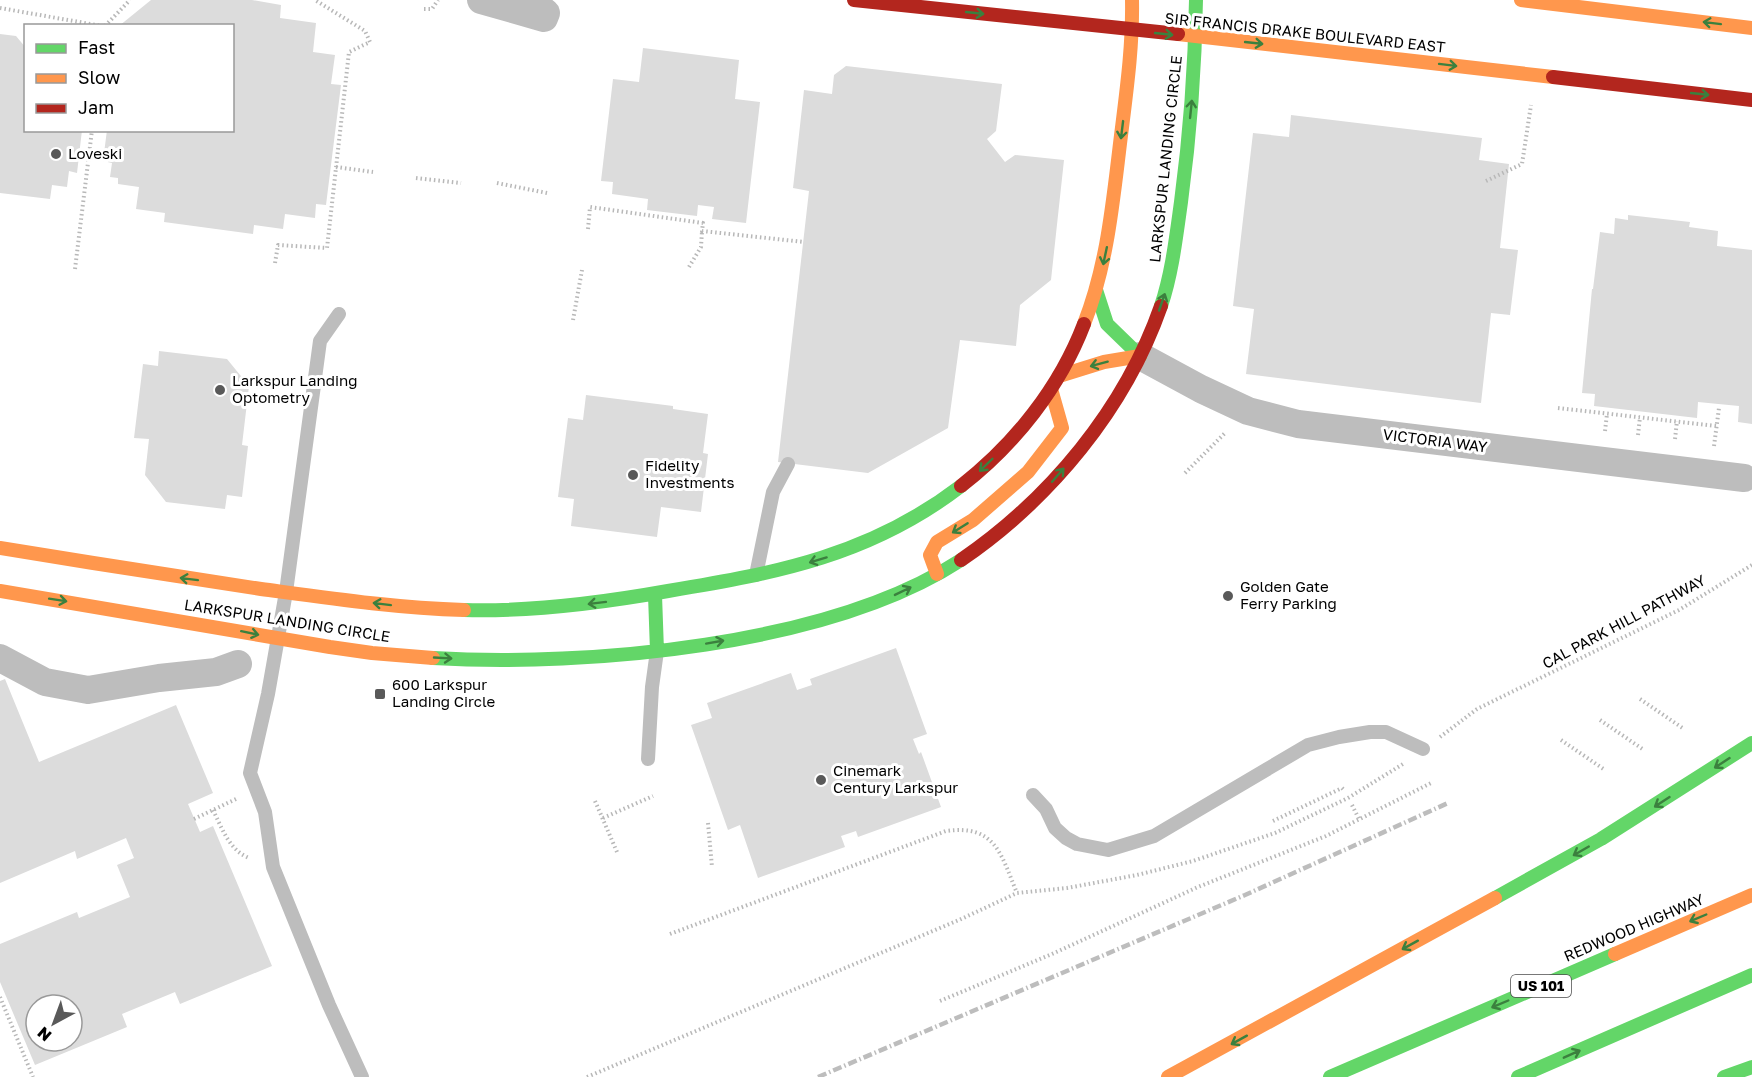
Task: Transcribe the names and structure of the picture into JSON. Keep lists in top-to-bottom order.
{
  "streets": {
    "main road": [
      "SIR FRANCIS DRAKE BOULEVARD EAST",
      "LARKSPUR LANDING CIRCLE",
      "REDWOOD HIGHWAY",
      "US 101"
    ],
    "street": ["VICTORIA WAY"],
    "path": ["CAL PARK HILL PATHWAY"]
  },
  "crossings": [
    ["SIR FRANCIS DRAKE BOULEVARD EAST", "LARKSPUR LANDING CIRCLE"],
    ["LARKSPUR LANDING CIRCLE", "VICTORIA WAY"]
  ],
  "one_way": ["SIR FRANCIS DRAKE BOULEVARD EAST"],
  "places": {
    "other": [
      "Loveski",
      "Larkspur Landing Optometry",
      "Fidelity Investments",
      "Golden Gate Ferry Parking",
      "Cinemark Century Larkspur"
    ],
    "transit": ["600 Larkspur Landing Circle"]
  },
  "legend": ["Fast", "Slow", "Jam"],
  "north": "bottom left"
}
